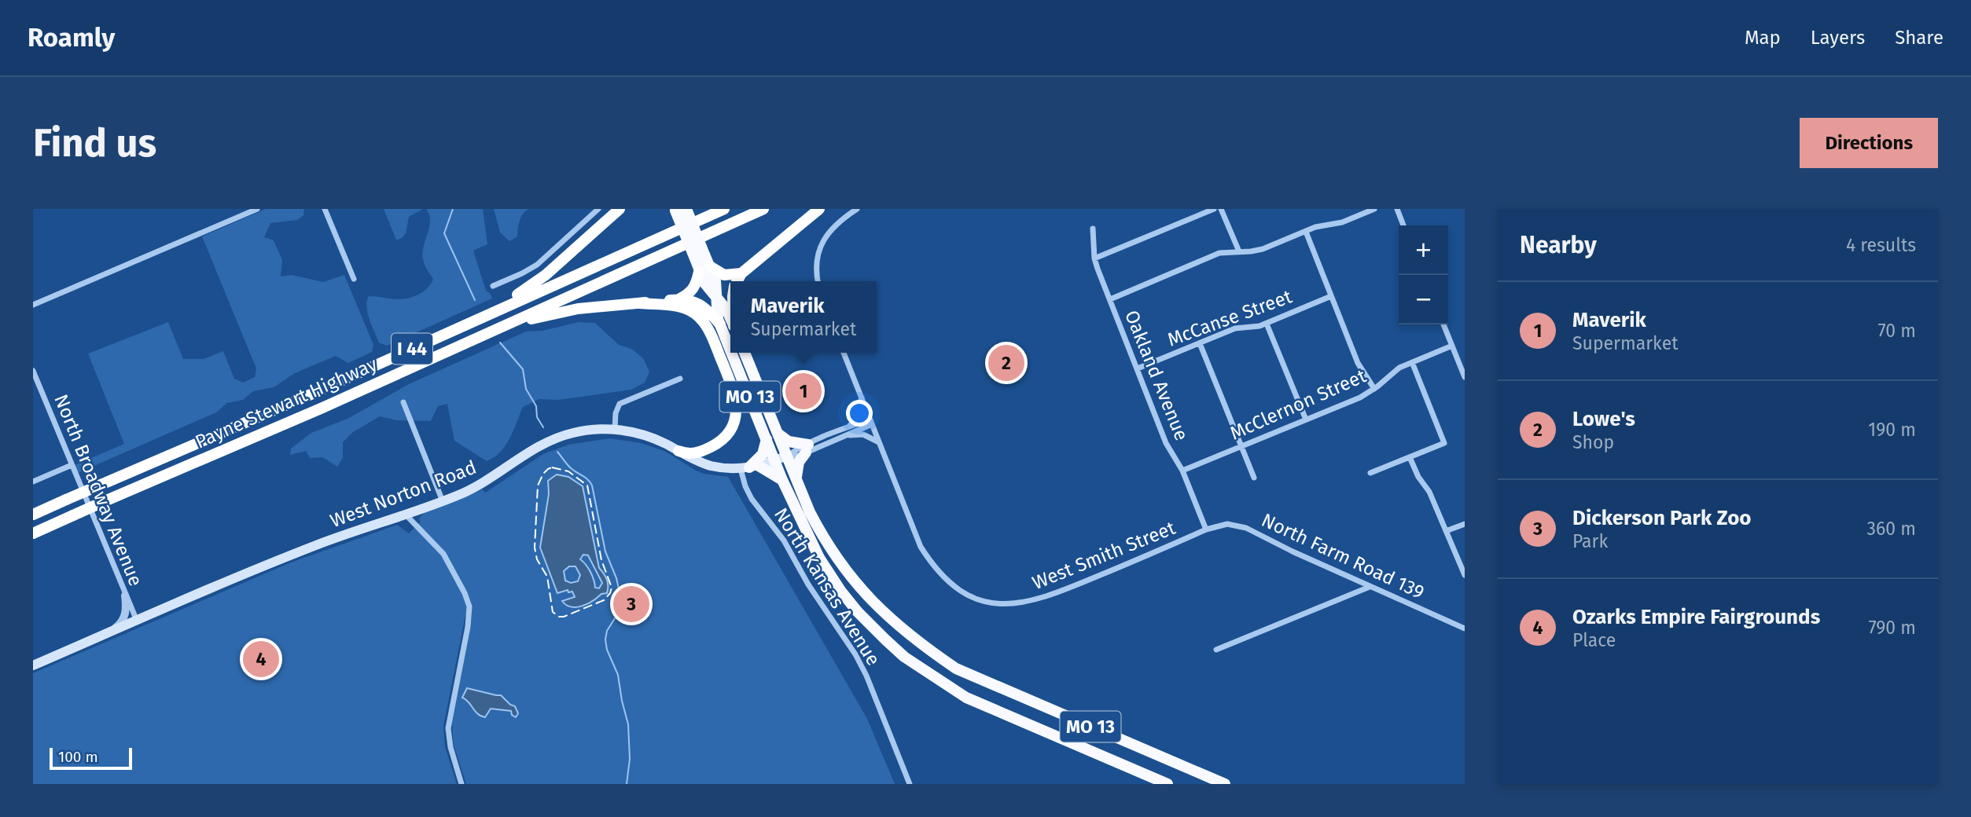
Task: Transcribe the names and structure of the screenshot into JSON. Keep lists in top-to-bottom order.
{
  "streets": {
    "highway": ["I 44", "MO 13", "Payne Stewart Highway"],
    "main road": ["West Norton Road"],
    "street": [
      "McCanse Street",
      "Oakland Avenue",
      "McClernon Street",
      "North Broadway Avenue",
      "West Smith Street",
      "North Farm Road 139",
      "North Kansas Avenue"
    ]
  },
  "crossings": [
    ["McCanse Street", "Oakland Avenue"],
    ["Oakland Avenue", "McClernon Street"],
    ["Oakland Avenue", "West Smith Street"],
    ["Oakland Avenue", "North Farm Road 139"],
    ["MO 13", "West Norton Road"],
    ["North Broadway Avenue", "West Norton Road"],
    ["West Norton Road", "North Kansas Avenue"],
    ["West Smith Street", "North Farm Road 139"]
  ],
  "scale_bar": "100 m",
  "page": {
    "header": "Roamly",
    "nav": ["Map", "Layers", "Share"],
    "buttons": "Directions",
    "title": "Find us",
    "heading": ["Nearby", "4 results"],
    "map_buttons": ["+", "−"],
    "list": [
      {
        "mark": "1",
        "name": "Maverik",
        "note": "Supermarket",
        "value": "70 m"
      },
      {
        "mark": "2",
        "name": "Lowe's",
        "note": "Shop",
        "value": "190 m"
      },
      {
        "mark": "3",
        "name": "Dickerson Park Zoo",
        "note": "Park",
        "value": "360 m"
      },
      {
        "mark": "4",
        "name": "Ozarks Empire Fairgrounds",
        "note": "Place",
        "value": "790 m"
      }
    ],
    "popup": ["Maverik", "Supermarket"],
    "pins": [
      "2",
      "1",
      "3",
      "4"
    ],
    "scale": "100 m"
  }
}
